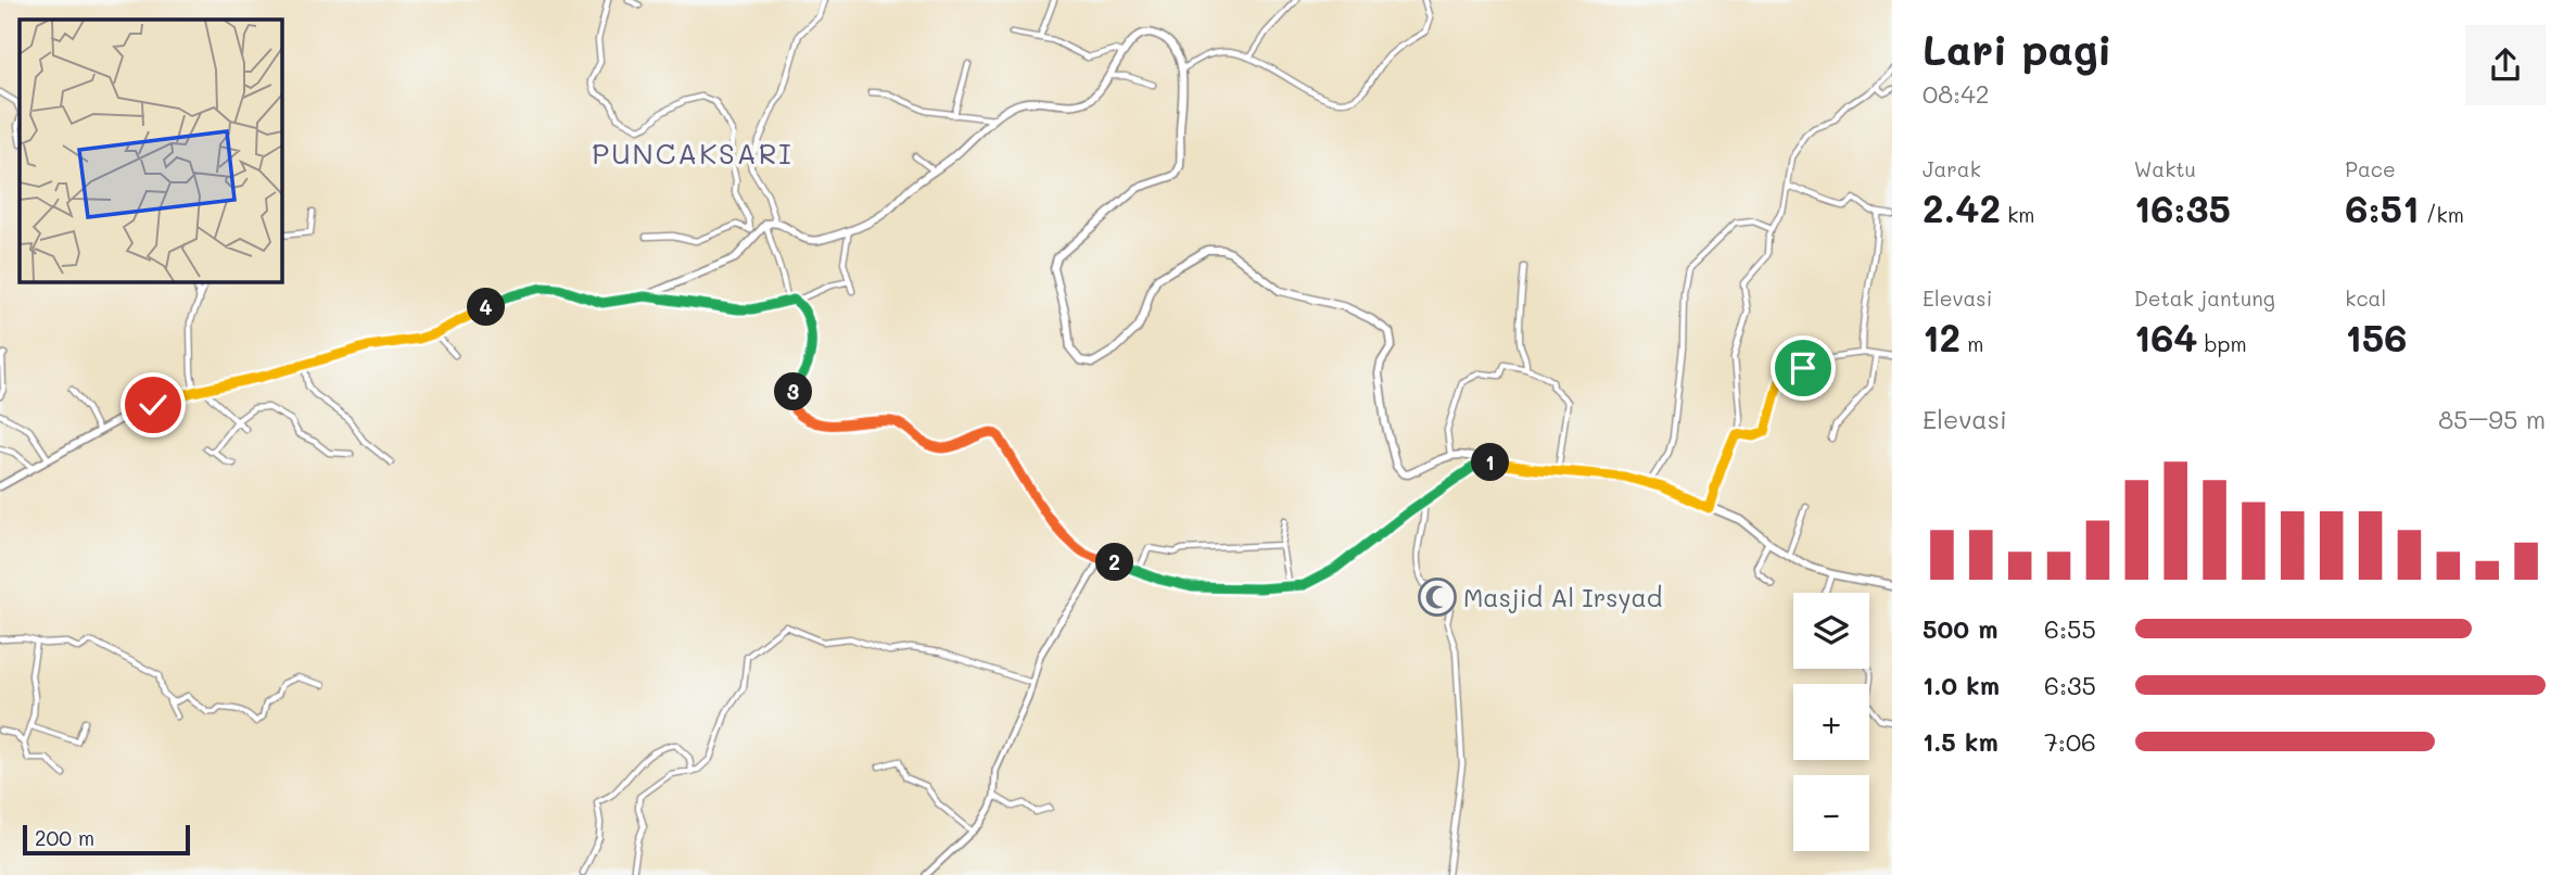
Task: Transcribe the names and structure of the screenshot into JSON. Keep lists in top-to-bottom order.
{
  "districts": ["PUNCAKSARI"],
  "places": {
    "mosque": ["Masjid Al Irsyad"]
  },
  "scale_bar": "200 m",
  "page": {
    "heading": ["Lari pagi", "08:42"],
    "stats": [
      ["Jarak", "2.42 km"],
      ["Waktu", "16:35"],
      ["Pace", "6:51 /km"],
      ["Elevasi", "12 m"],
      ["Detak jantung", "164 bpm"],
      ["kcal", "156"]
    ],
    "pins": [
      "4",
      "3",
      "1",
      "2"
    ],
    "chart": ["Elevasi", "85–95 m"],
    "map_buttons": ["+", "−"],
    "list": [
      {
        "name": "500 m",
        "note": "6:55"
      },
      {
        "name": "1.0 km",
        "note": "6:35"
      },
      {
        "name": "1.5 km",
        "note": "7:06"
      }
    ],
    "scale": "200 m"
  }
}
